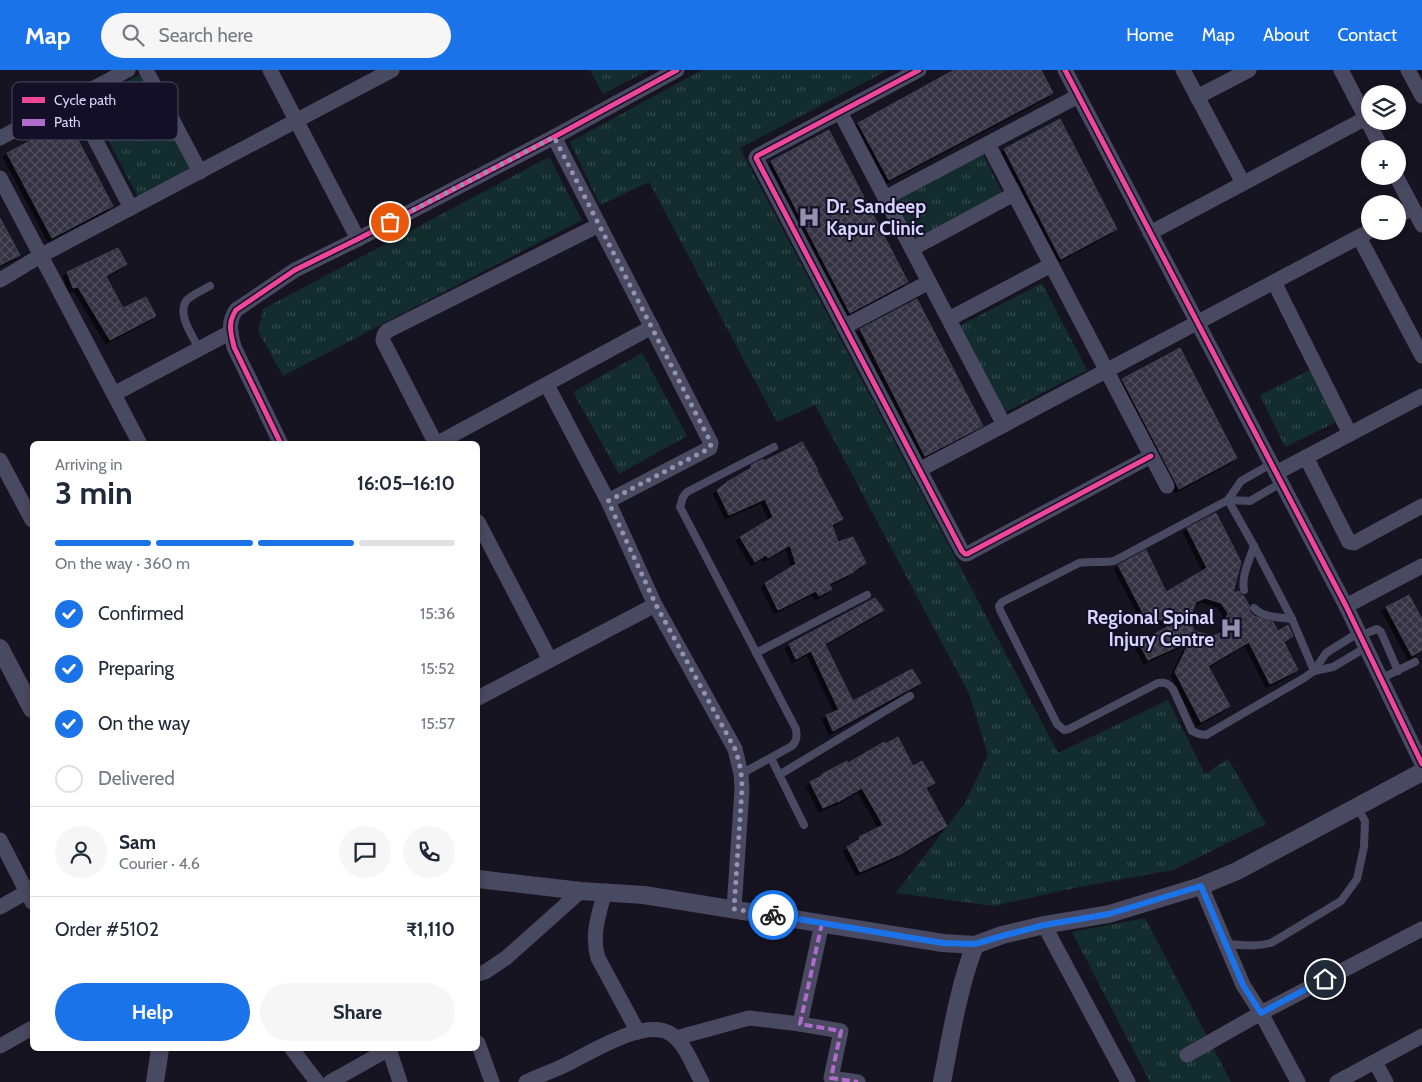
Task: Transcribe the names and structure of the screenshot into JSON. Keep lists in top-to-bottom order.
{
  "places": {
    "hospital": ["Dr. Sandeep Kapur Clinic", "Regional Spinal Injury Centre"]
  },
  "legend": ["Cycle path", "Path"],
  "page": {
    "header": "Map",
    "search": "Search here",
    "nav": [
      "Home",
      "Map",
      "About",
      "Contact"
    ],
    "map_buttons": ["+", "−"],
    "heading": ["3 min", "Arriving in", "16:05–16:10"],
    "panel": [
      "Sam",
      "Courier · 4.6",
      "Order #5102",
      "₹1,110"
    ],
    "bar": "On the way · 360 m",
    "list": [
      ["Confirmed", "15:36"],
      ["Preparing", "15:52"],
      ["On the way", "15:57"],
      "Delivered"
    ],
    "buttons": ["Help", "Share"]
  }
}
